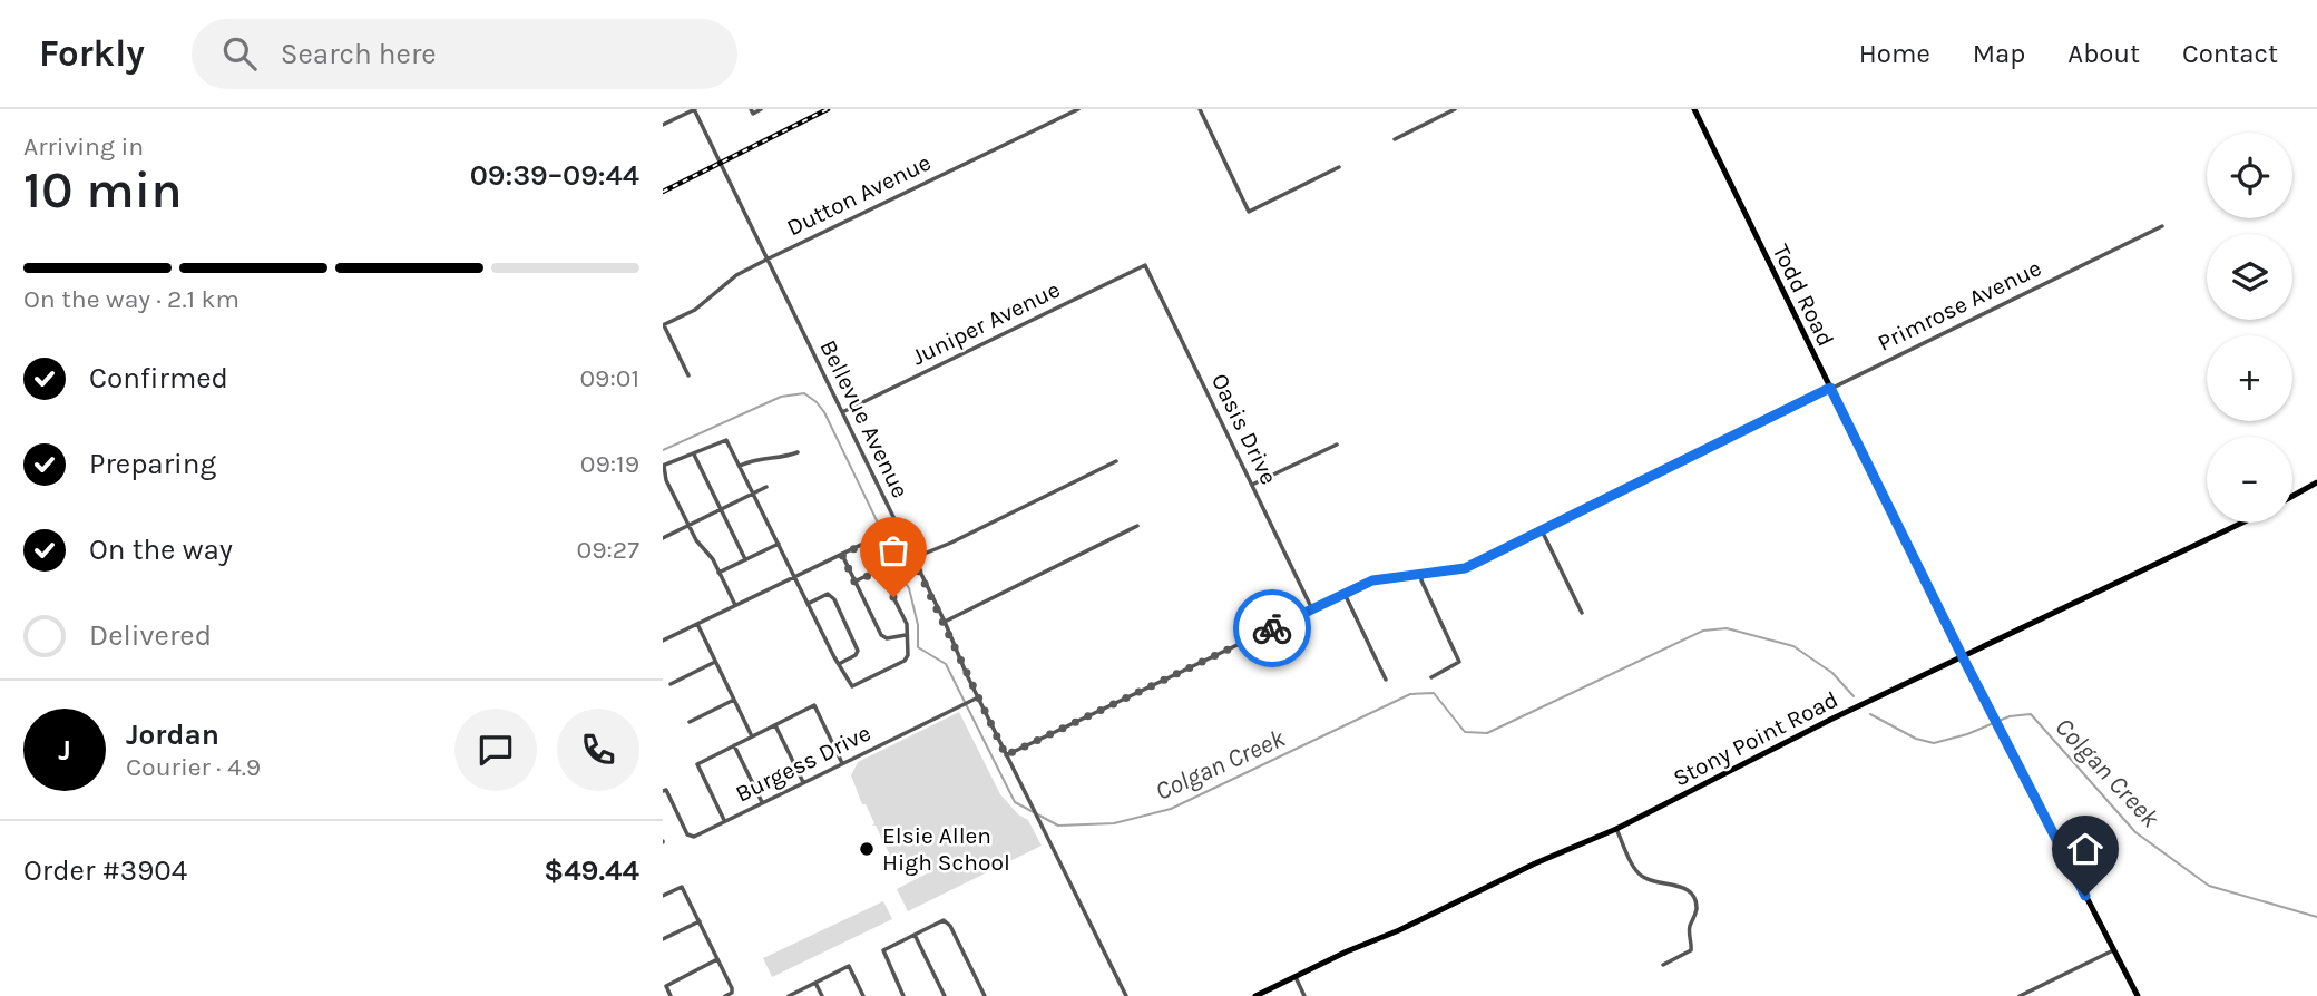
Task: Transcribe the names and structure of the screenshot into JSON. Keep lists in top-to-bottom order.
{
  "streets": {
    "main road": ["Todd Road", "Stony Point Road"],
    "street": [
      "Dutton Avenue",
      "Primrose Avenue",
      "Juniper Avenue",
      "Bellevue Avenue",
      "Oasis Drive",
      "Burgess Drive"
    ]
  },
  "crossings": [
    ["Dutton Avenue", "Bellevue Avenue"],
    ["Todd Road", "Primrose Avenue"],
    ["Todd Road", "Stony Point Road"],
    ["Primrose Avenue", "Bellevue Avenue"],
    ["Primrose Avenue", "Oasis Drive"],
    ["Juniper Avenue", "Bellevue Avenue"],
    ["Juniper Avenue", "Oasis Drive"],
    ["Bellevue Avenue", "Burgess Drive"]
  ],
  "water": ["Colgan Creek"],
  "places": ["Elsie Allen High School"],
  "page": {
    "header": "Forkly",
    "search": "Search here",
    "nav": [
      "Home",
      "Map",
      "About",
      "Contact"
    ],
    "heading": ["10 min", "Arriving in", "09:39–09:44"],
    "panel": [
      "Jordan",
      "Courier · 4.9",
      "Order #3904",
      "$49.44"
    ],
    "map_buttons": ["+", "−"],
    "bar": "On the way · 2.1 km",
    "list": [
      ["Confirmed", "09:01"],
      ["Preparing", "09:19"],
      ["On the way", "09:27"],
      "Delivered"
    ],
    "round": "J"
  }
}
